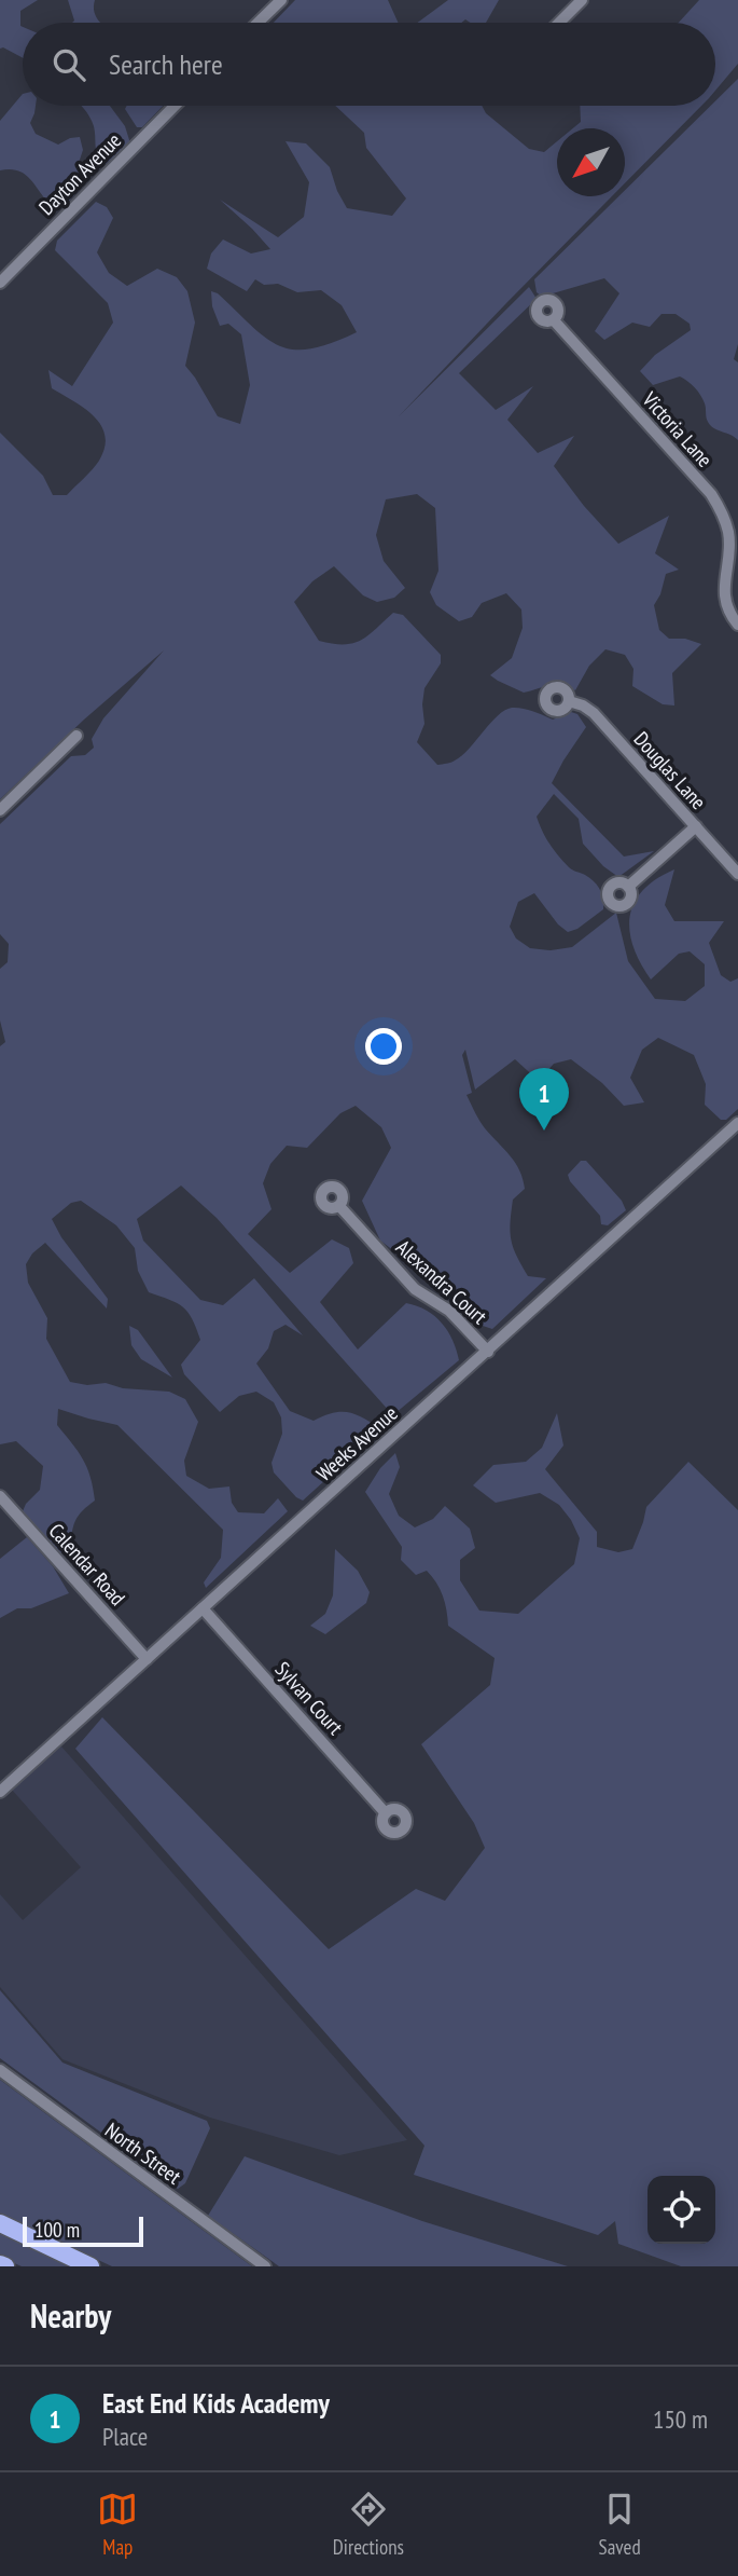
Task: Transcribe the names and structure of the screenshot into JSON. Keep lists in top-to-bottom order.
{
  "streets": {
    "street": [
      "Dayton Avenue",
      "Victoria Lane",
      "Douglas Lane",
      "Alexandra Court",
      "Weeks Avenue",
      "Calendar Road",
      "Sylvan Court",
      "North Street"
    ]
  },
  "crossings": [
    ["Alexandra Court", "Weeks Avenue"],
    ["Weeks Avenue", "Calendar Road"],
    ["Weeks Avenue", "Sylvan Court"]
  ],
  "scale_bar": "100 m",
  "north": "bottom left",
  "page": {
    "search": "Search here",
    "pins": "1",
    "scale": "100 m",
    "heading": "Nearby",
    "list": [
      {
        "mark": "1",
        "name": "East End Kids Academy",
        "note": "Place",
        "value": "150 m"
      }
    ],
    "nav": ["Map", "Directions", "Saved"]
  }
}
